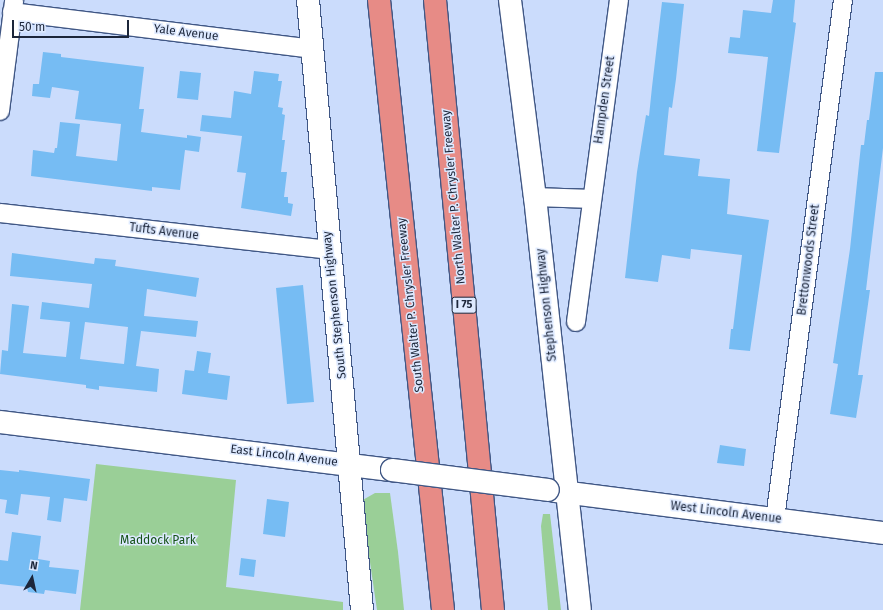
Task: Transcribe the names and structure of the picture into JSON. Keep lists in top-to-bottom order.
{
  "streets": {
    "highway": ["North Walter P. Chrysler Freeway", "South Walter P. Chrysler Freeway", "I 75"],
    "main road": [
      "South Stephenson Highway",
      "Stephenson Highway",
      "East Lincoln Avenue",
      "West Lincoln Avenue"
    ],
    "street": [
      "Yale Avenue",
      "Hampden Street",
      "Tufts Avenue",
      "Brettonwoods Street"
    ]
  },
  "crossings": [
    ["Yale Avenue", "South Stephenson Highway"],
    ["Tufts Avenue", "South Stephenson Highway"],
    ["Brettonwoods Street", "West Lincoln Avenue"],
    ["South Stephenson Highway", "East Lincoln Avenue"],
    ["Stephenson Highway", "East Lincoln Avenue"],
    ["Stephenson Highway", "West Lincoln Avenue"],
    ["East Lincoln Avenue", "West Lincoln Avenue"]
  ],
  "parks": ["Maddock Park"],
  "scale_bar": "50 m",
  "north": "top"
}
